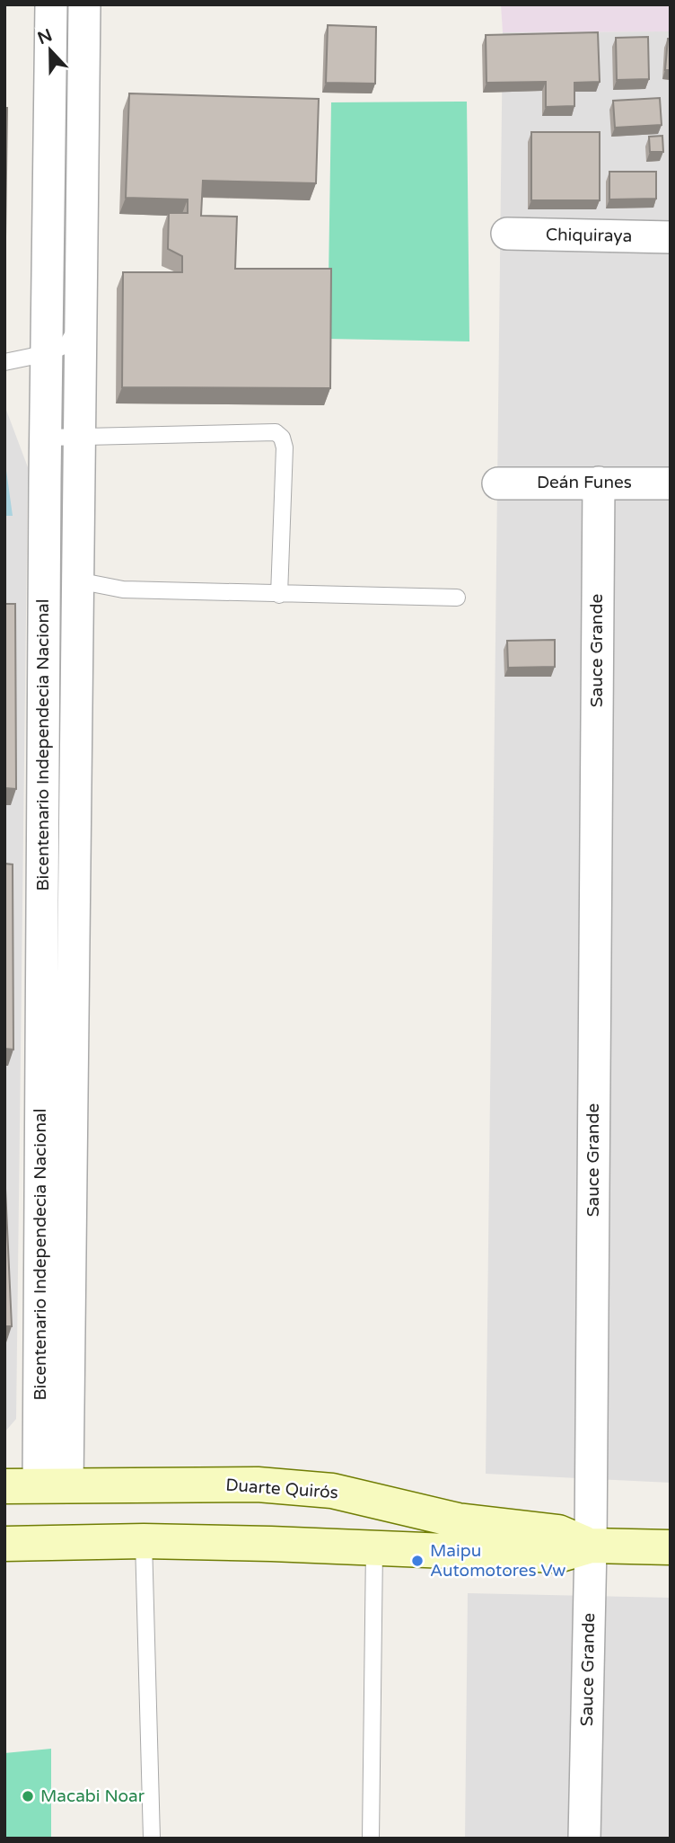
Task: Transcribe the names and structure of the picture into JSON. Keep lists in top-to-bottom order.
{
  "streets": {
    "main road": ["Duarte Quirós"],
    "street": [
      "Chiquiraya",
      "Deán Funes",
      "Sauce Grande",
      "Bicentenario Independecia Nacional"
    ]
  },
  "crossings": [
    ["Deán Funes", "Sauce Grande"],
    ["Sauce Grande", "Duarte Quirós"],
    ["Bicentenario Independecia Nacional", "Duarte Quirós"]
  ],
  "places": ["Maipu Automotores Vw", "Macabi Noar"],
  "north": "top"
}
